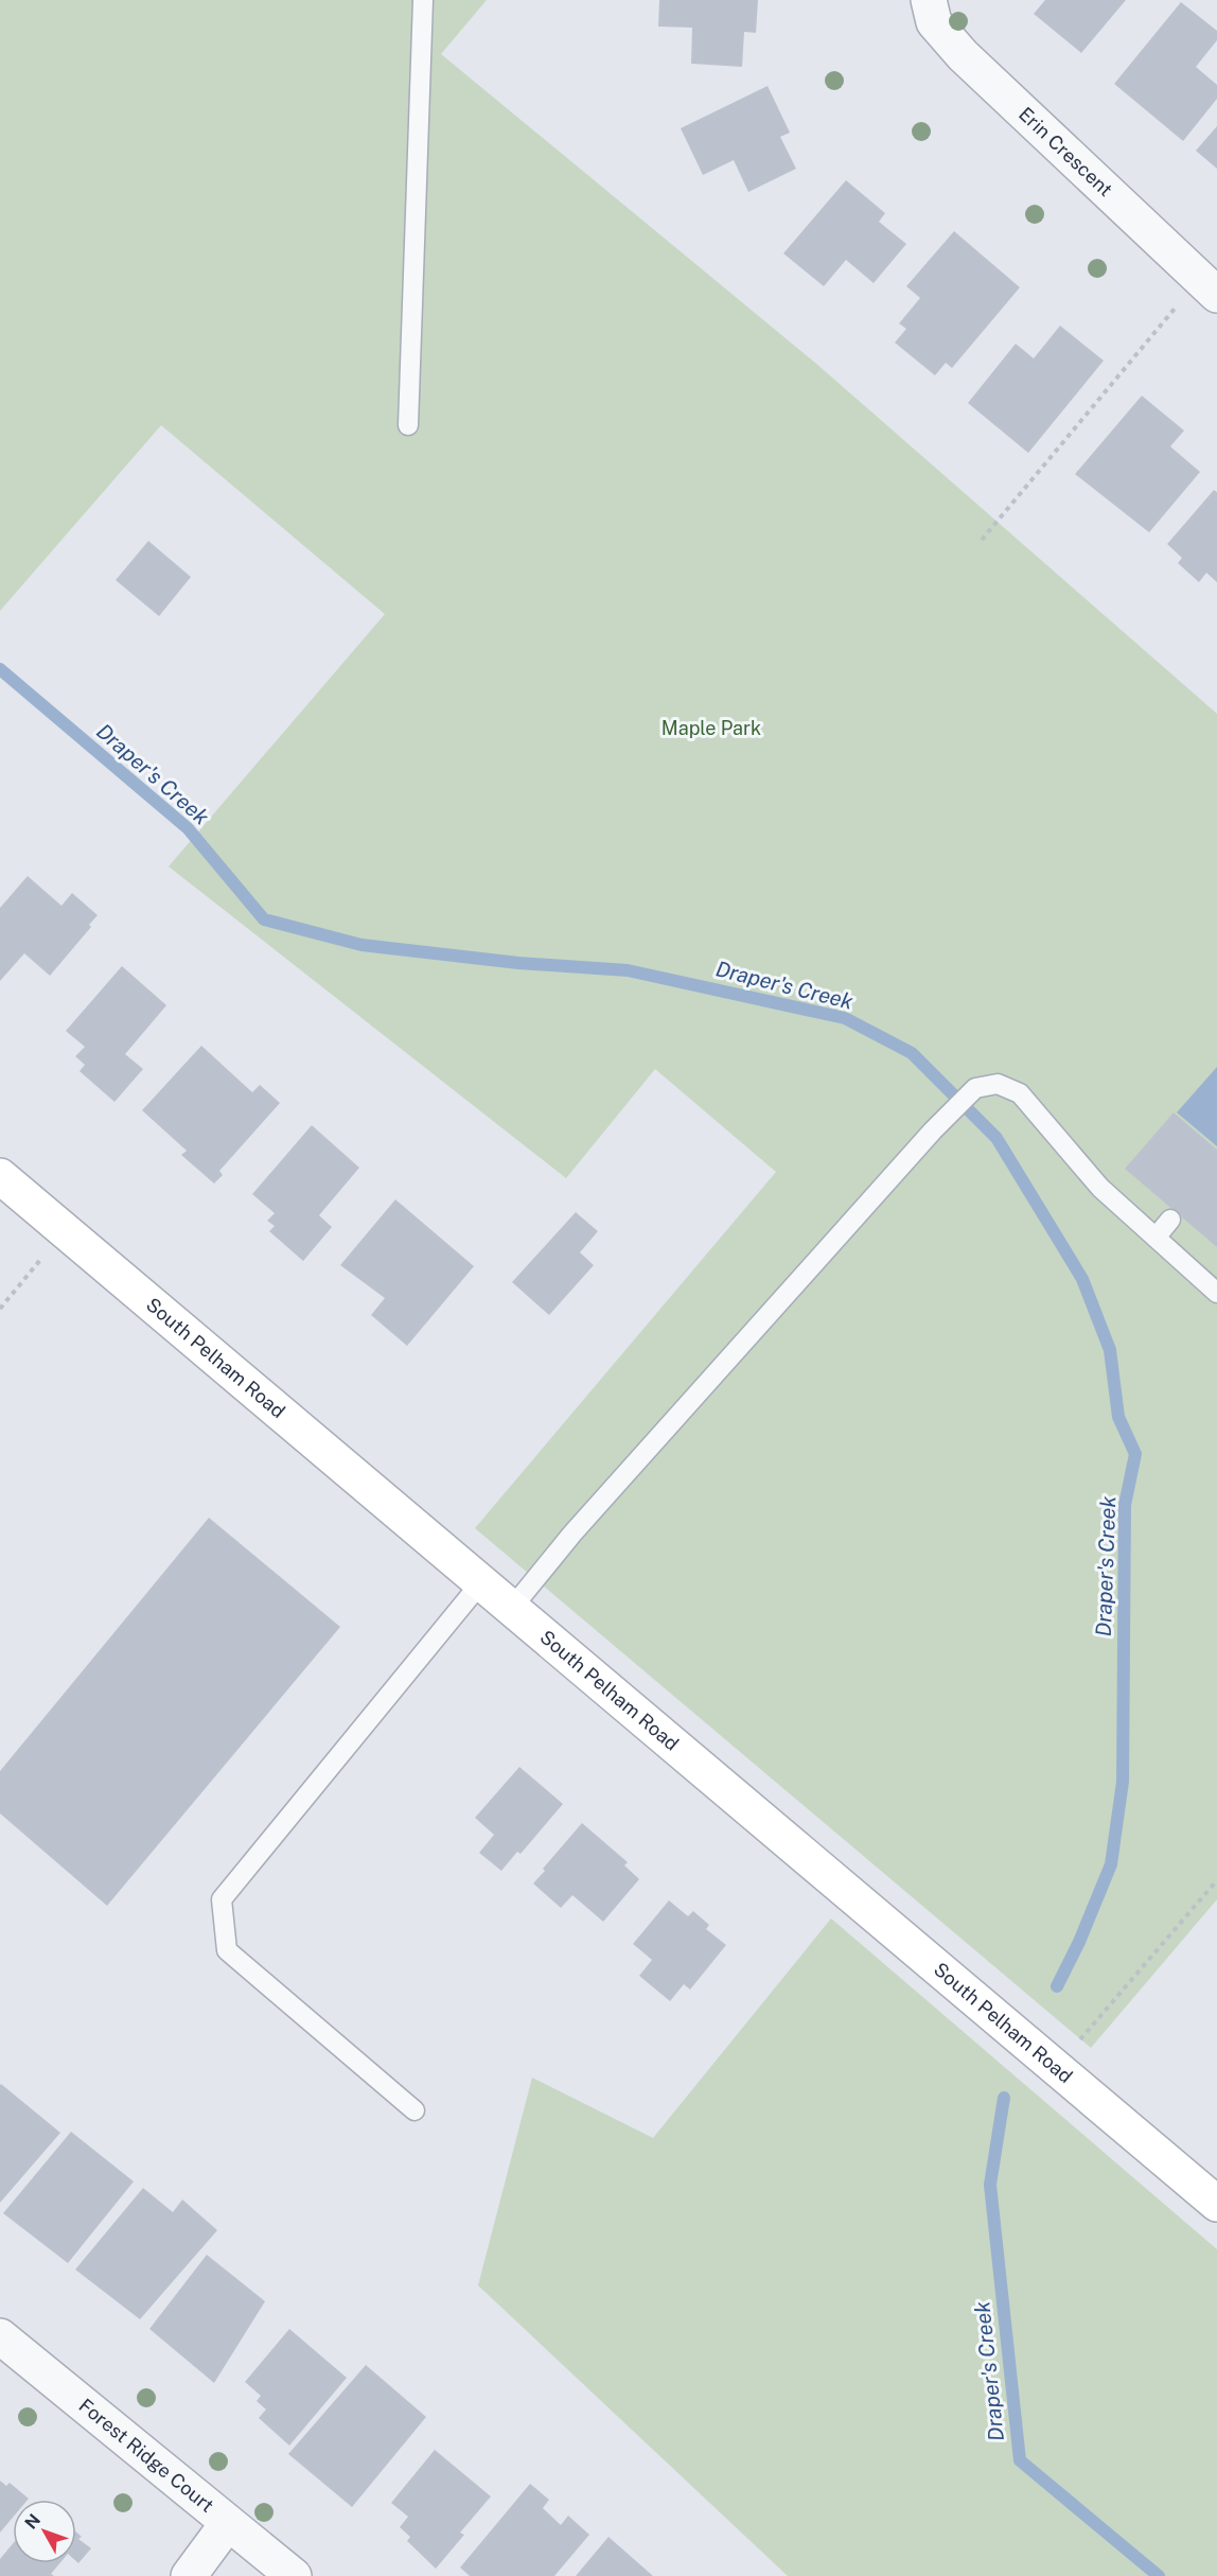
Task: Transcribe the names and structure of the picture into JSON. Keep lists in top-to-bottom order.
{
  "streets": {
    "main road": ["South Pelham Road"],
    "street": ["Erin Crescent", "Forest Ridge Court"]
  },
  "water": ["Draper's Creek"],
  "parks": ["Maple Park"],
  "north": "top left"
}
